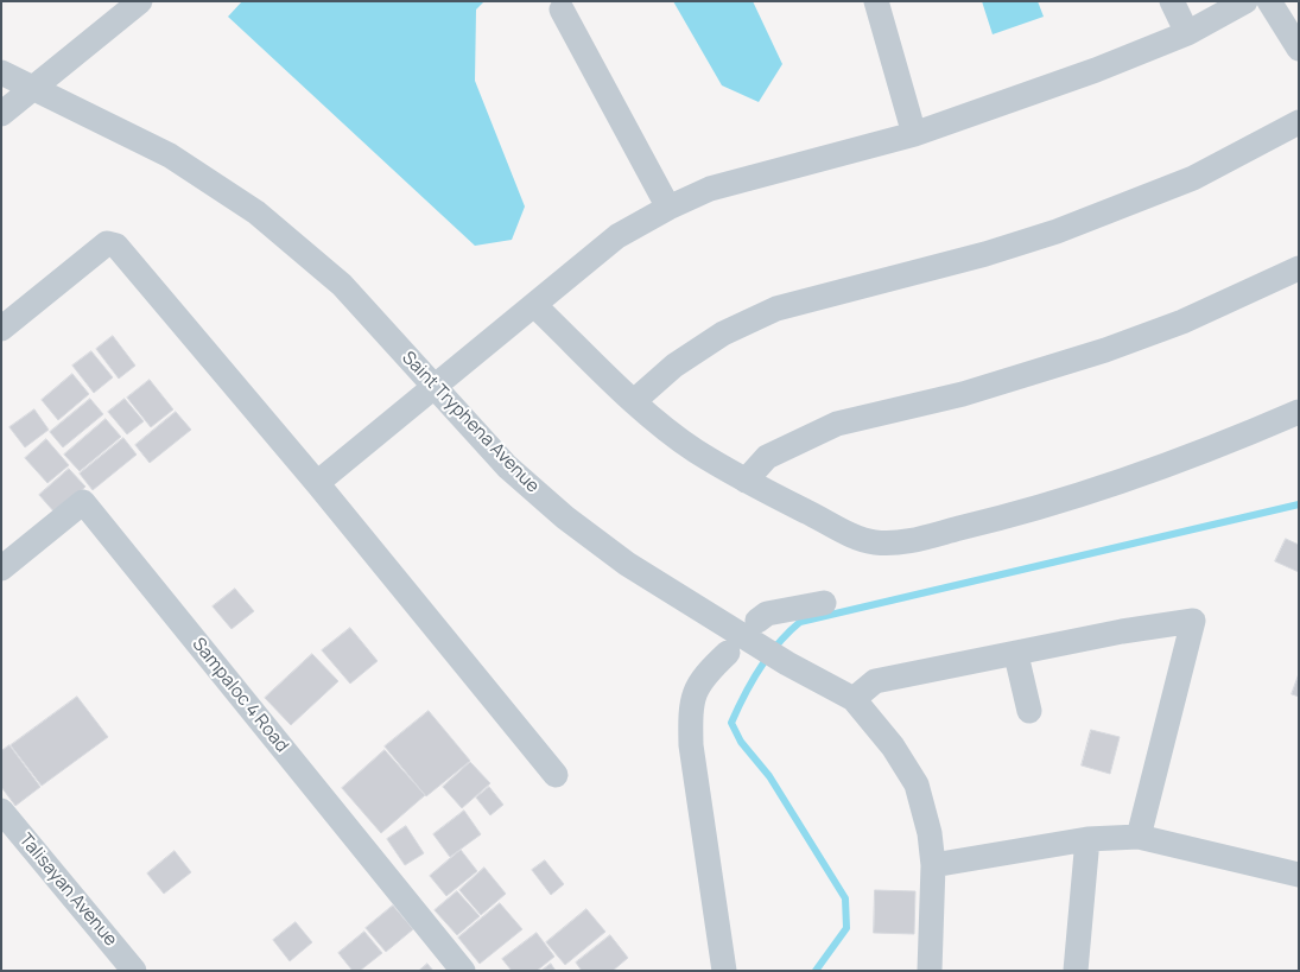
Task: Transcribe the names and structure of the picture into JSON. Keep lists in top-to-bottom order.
{
  "streets": {
    "street": ["Saint Tryphena Avenue", "Sampaloc 4 Road", "Talisayan Avenue"]
  }
}
